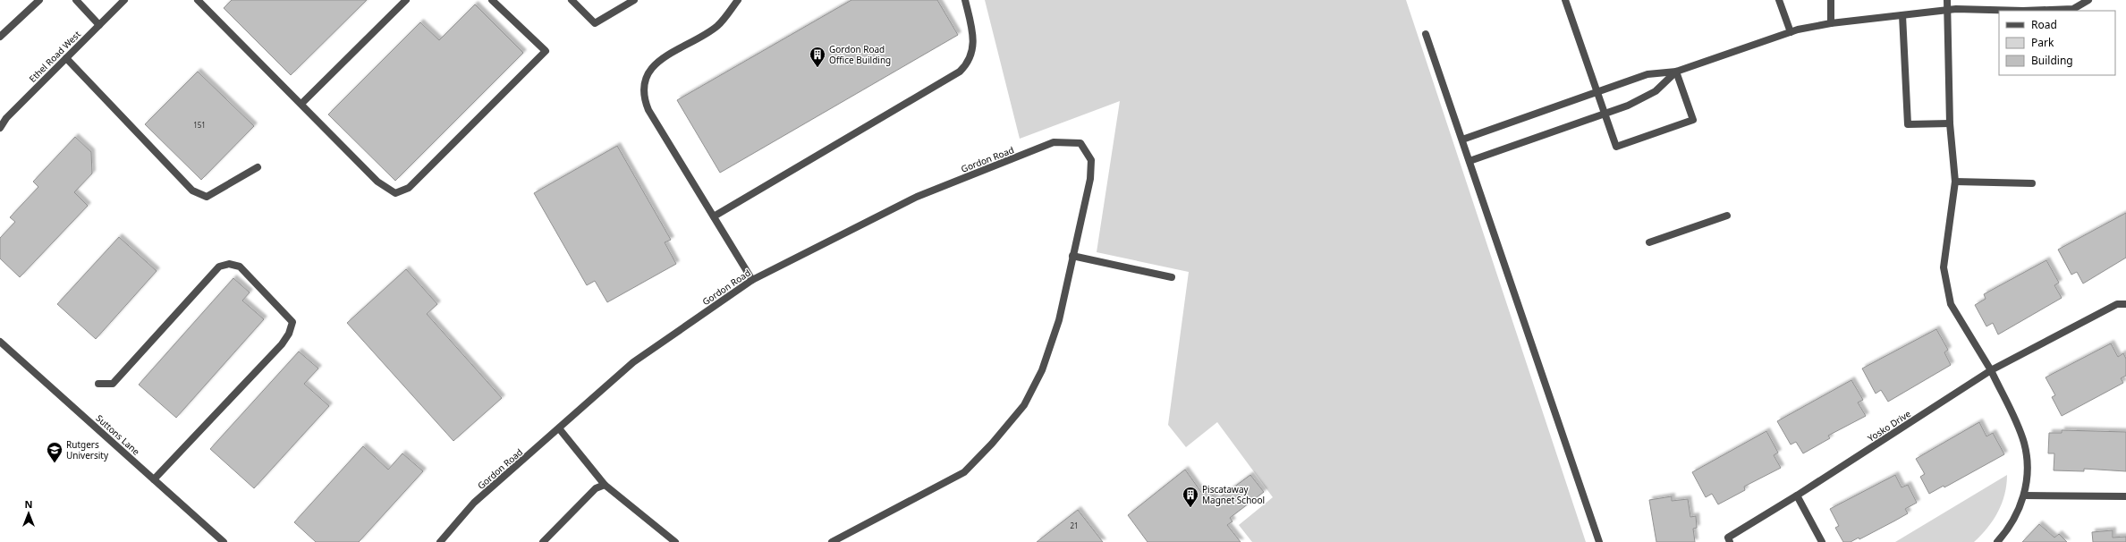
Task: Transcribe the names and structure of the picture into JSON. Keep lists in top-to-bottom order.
{
  "streets": {
    "street": [
      "Ethel Road West",
      "Gordon Road",
      "Yosko Drive",
      "Suttons Lane"
    ]
  },
  "places": {
    "building": ["Gordon Road Office Building", "Piscataway Magnet School"],
    "school or university": ["Rutgers University"]
  },
  "house_numbers": ["151", "21"],
  "legend": ["Road", "Park", "Building"],
  "north": "top"
}
